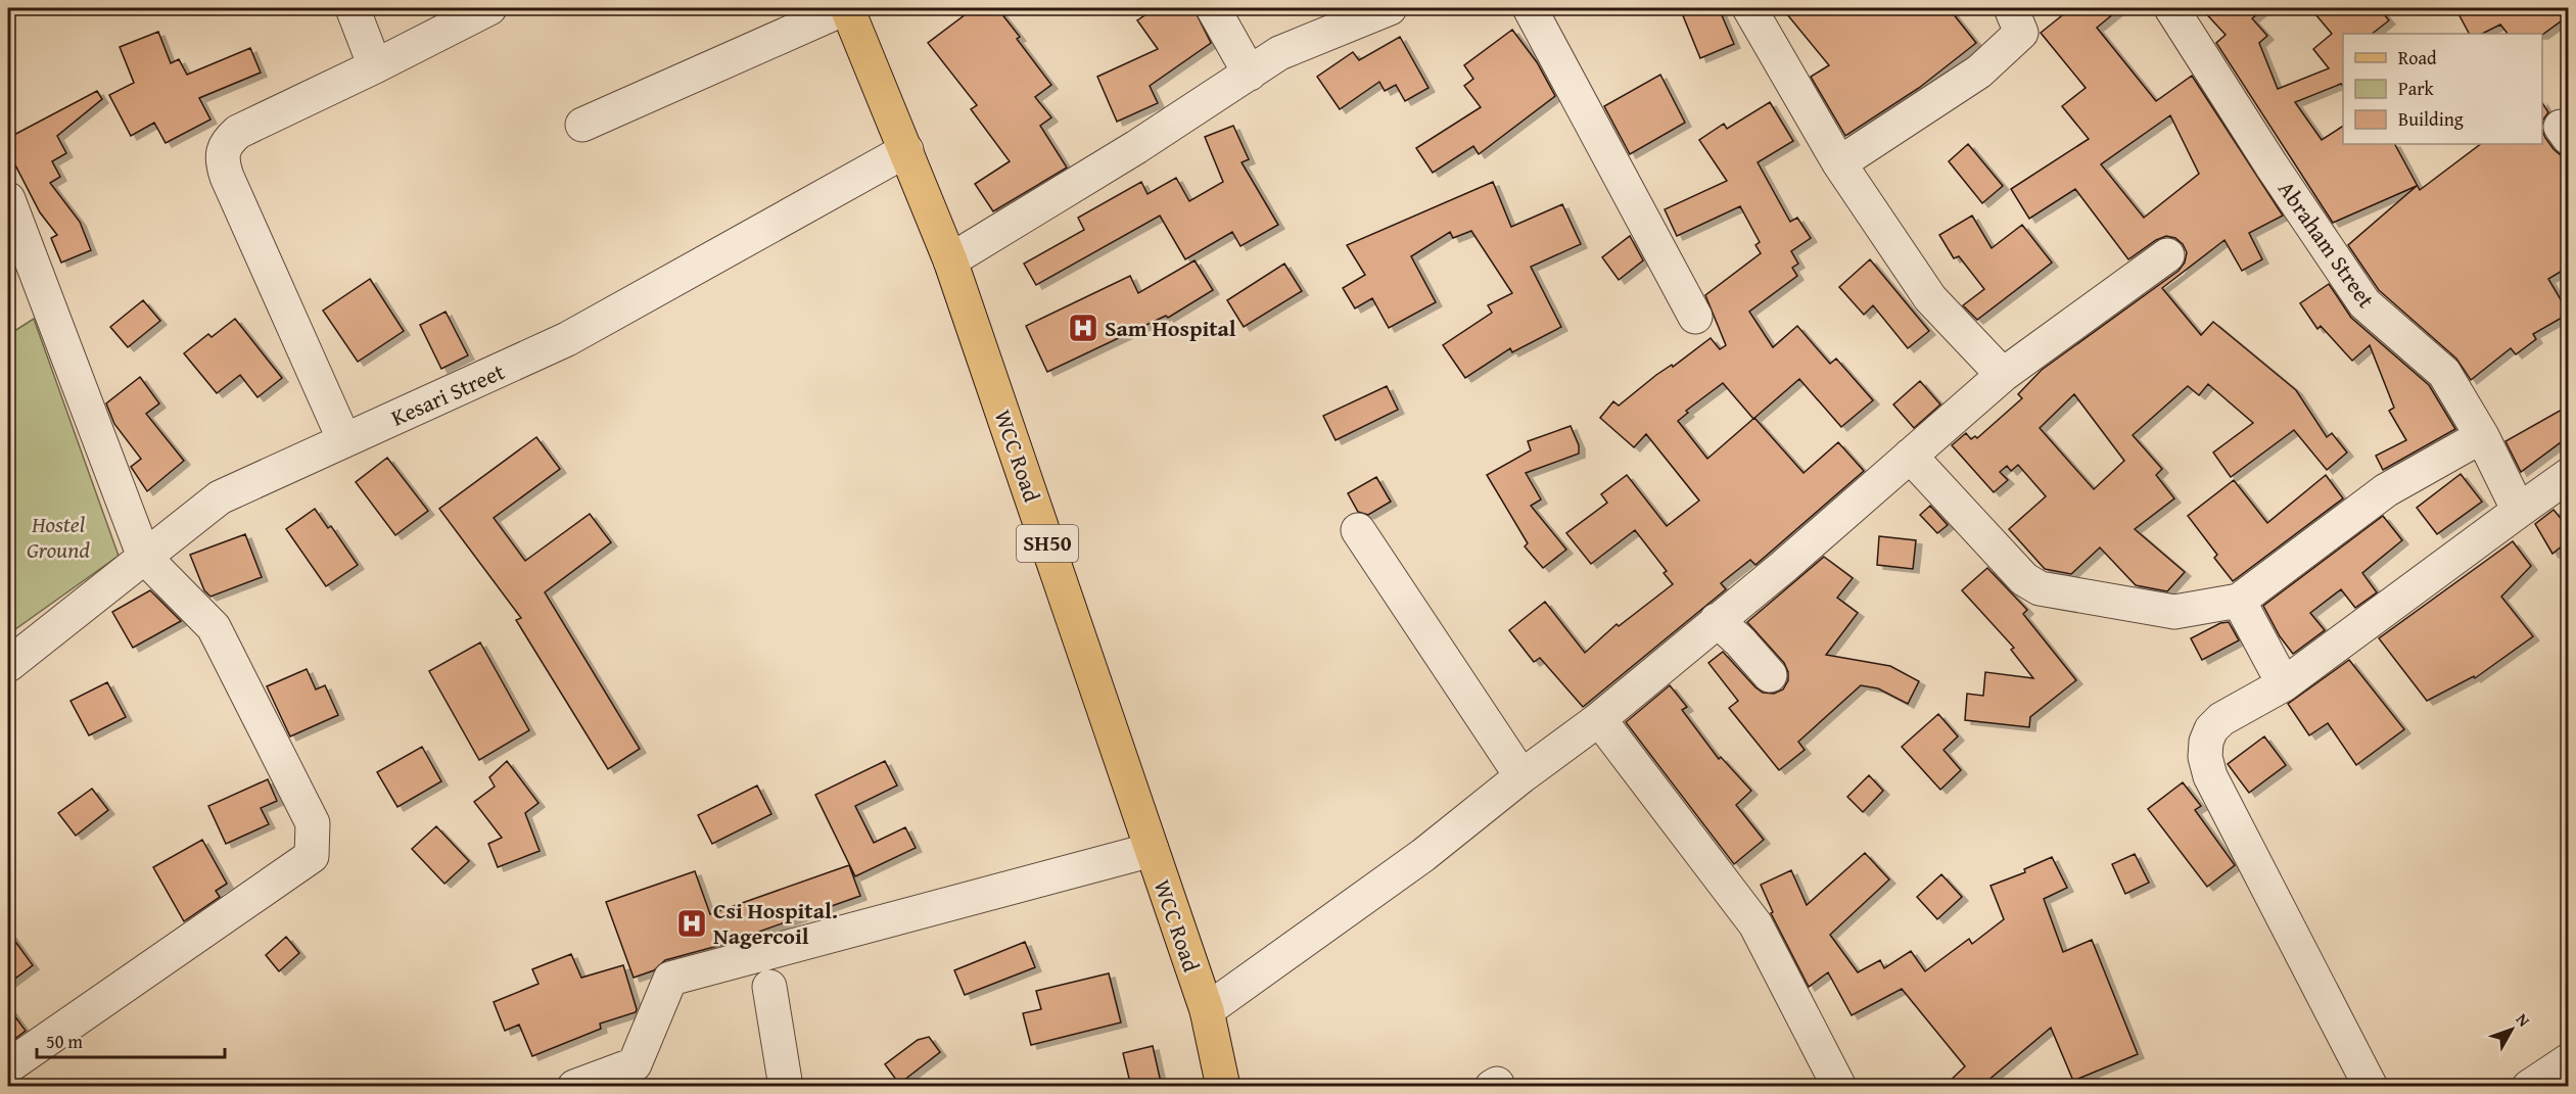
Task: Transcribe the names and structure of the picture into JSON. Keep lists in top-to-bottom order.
{
  "streets": {
    "main road": ["WCC Road", "SH50"],
    "street": ["Abraham Street", "Kesari Street"]
  },
  "crossings": [
    ["Kesari Street", "WCC Road"]
  ],
  "parks": ["Hostel Ground"],
  "places": {
    "hospital": ["Sam Hospital", "Csi Hospital. Nagercoil"]
  },
  "legend": ["Road", "Park", "Building"],
  "scale_bar": "50 m",
  "north": "top right"
}
